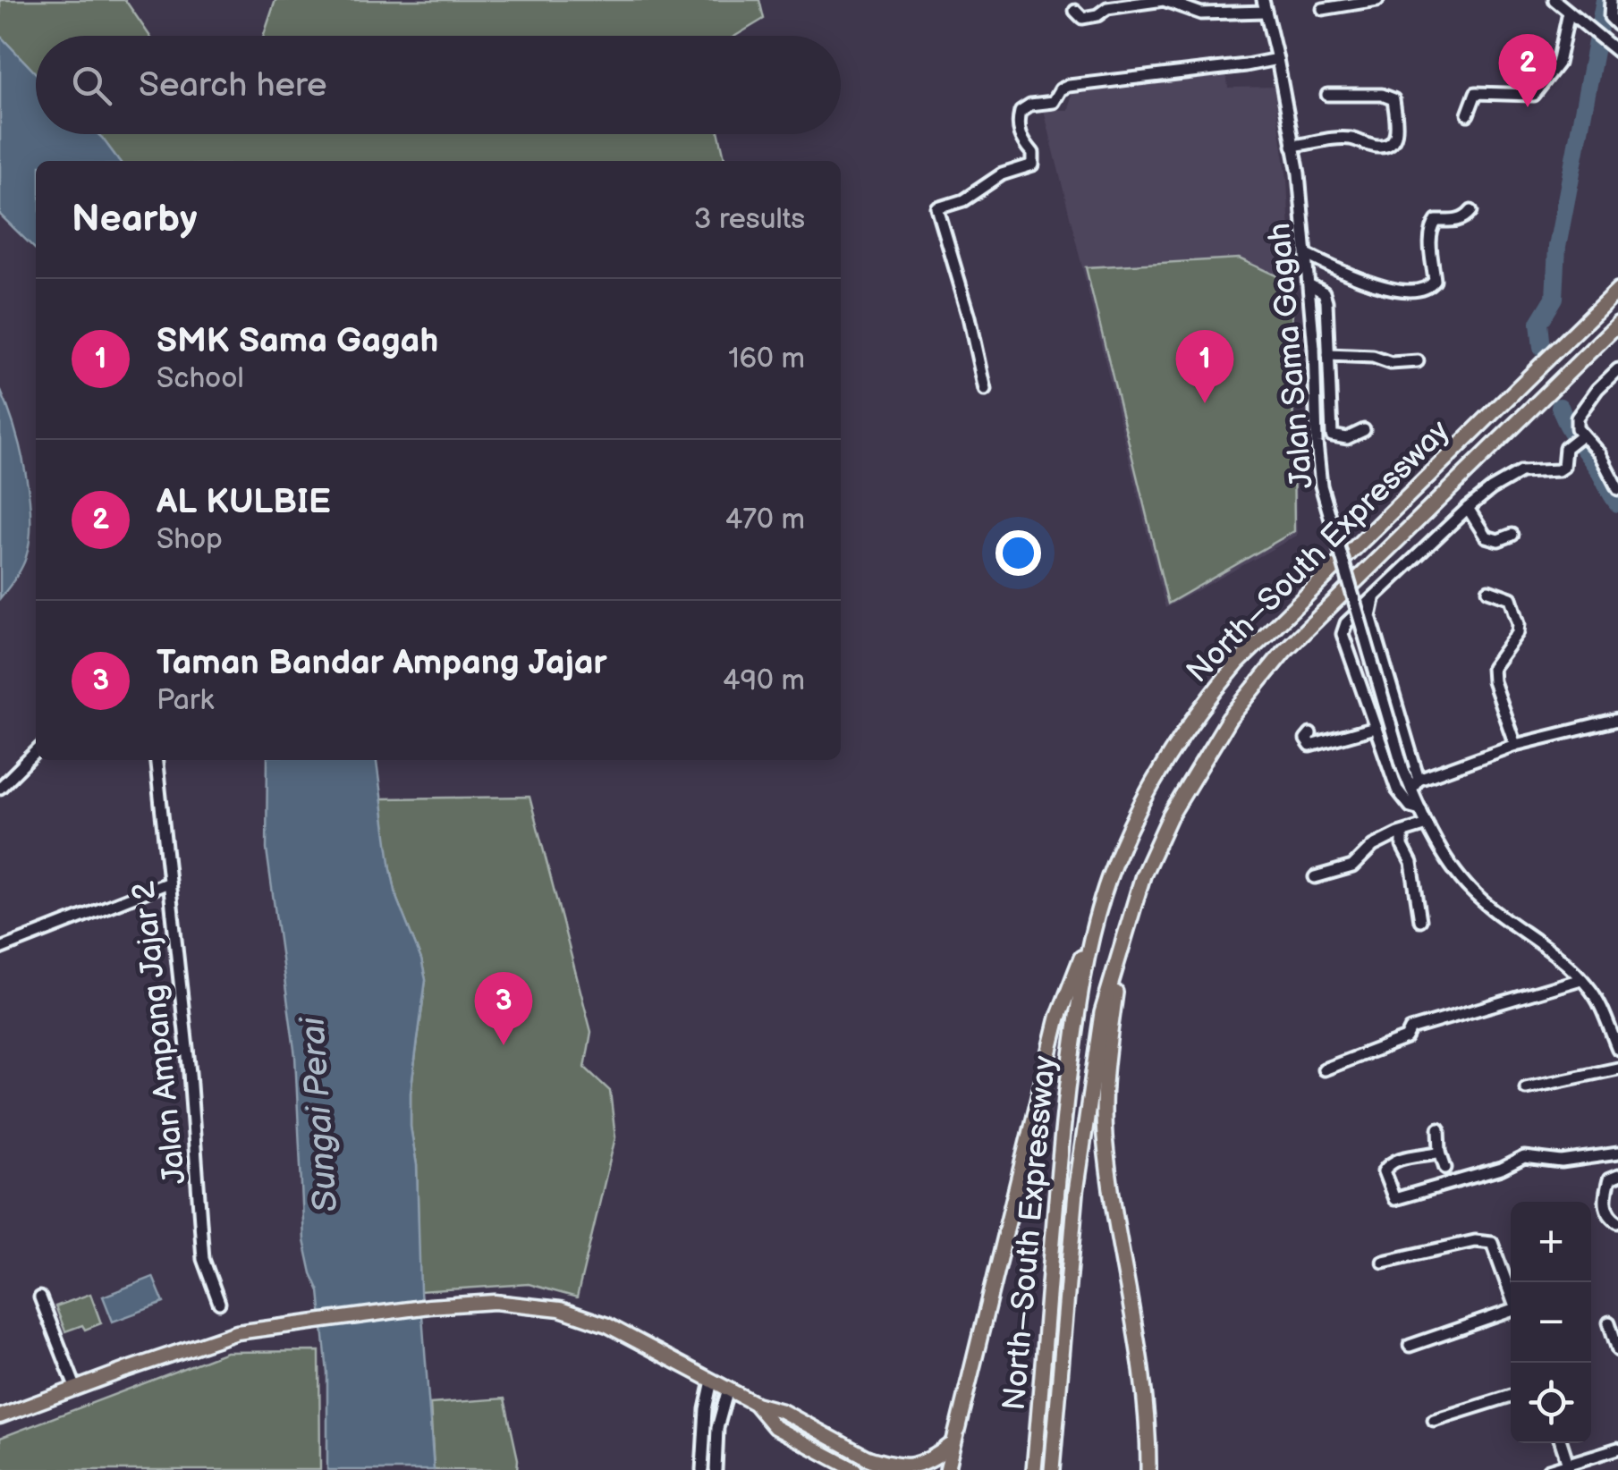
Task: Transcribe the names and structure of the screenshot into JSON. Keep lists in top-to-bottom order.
{
  "streets": {
    "highway": ["North–South Expressway"],
    "street": ["Jalan Sama Gagah", "Jalan Ampang Jajar 2"]
  },
  "water": ["Sungai Perai"],
  "page": {
    "pins": ["2", "1", "3"],
    "search": "Search here",
    "heading": ["Nearby", "3 results"],
    "list": [
      {
        "mark": "1",
        "name": "SMK Sama Gagah",
        "note": "School",
        "value": "160 m"
      },
      {
        "mark": "2",
        "name": "AL KULBIE",
        "note": "Shop",
        "value": "470 m"
      },
      {
        "mark": "3",
        "name": "Taman Bandar Ampang Jajar",
        "note": "Park",
        "value": "490 m"
      }
    ],
    "map_buttons": ["+", "−"]
  }
}
